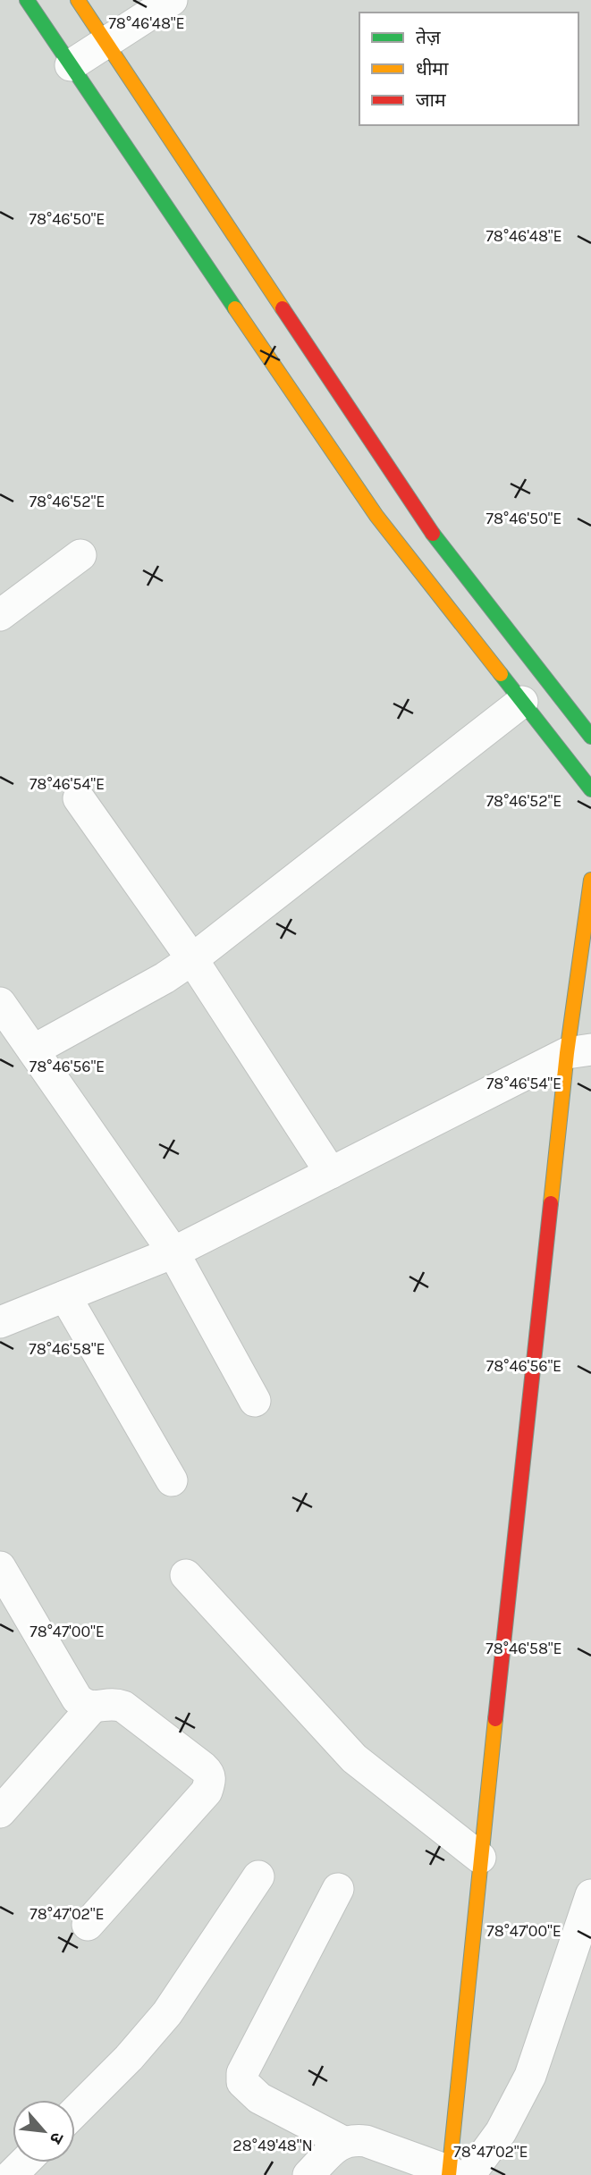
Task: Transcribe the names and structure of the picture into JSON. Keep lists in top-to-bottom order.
{
  "legend": ["तेज़", "धीमा", "जाम"],
  "north": "bottom right",
  "coordinates": [
    "78°46'48\"E",
    "78°46'50\"E",
    "78°46'52\"E",
    "78°46'54\"E",
    "78°46'56\"E",
    "78°46'58\"E",
    "78°47'00\"E",
    "78°47'02\"E",
    "28°49'48\"N"
  ]
}
